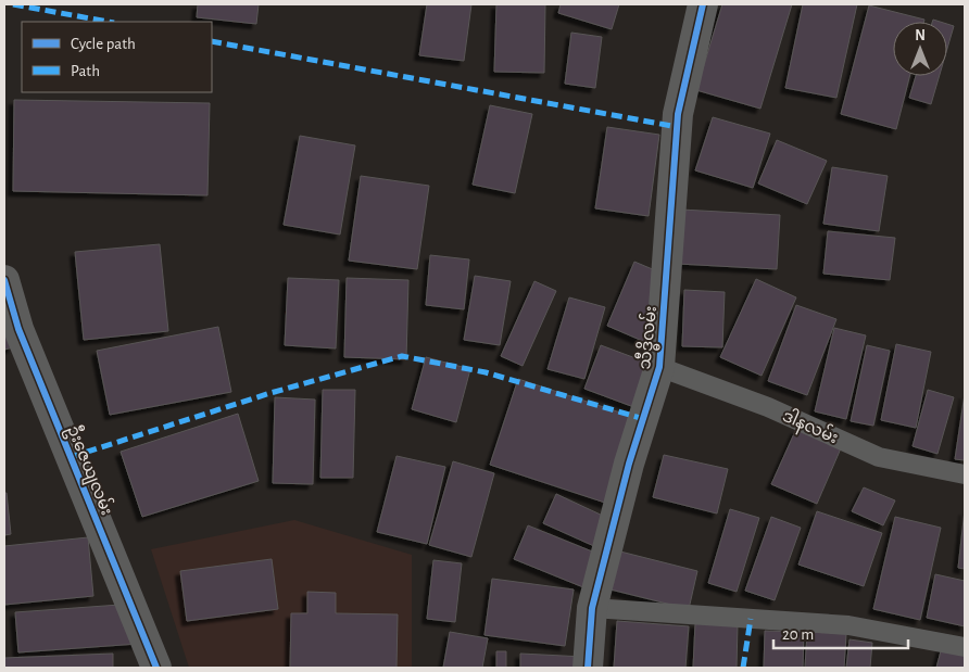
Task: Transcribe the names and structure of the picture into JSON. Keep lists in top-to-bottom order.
{
  "streets": {
    "street": ["သီဒ္ဓိလမ်း", "ဦးဇေယျလမ်း"],
    "lane": ["ဒါနလမ်း"]
  },
  "crossings": [
    ["သီဒ္ဓိလမ်း", "ဒါနလမ်း"]
  ],
  "legend": ["Cycle path", "Path"],
  "scale_bar": "20 m",
  "north": "top"
}
